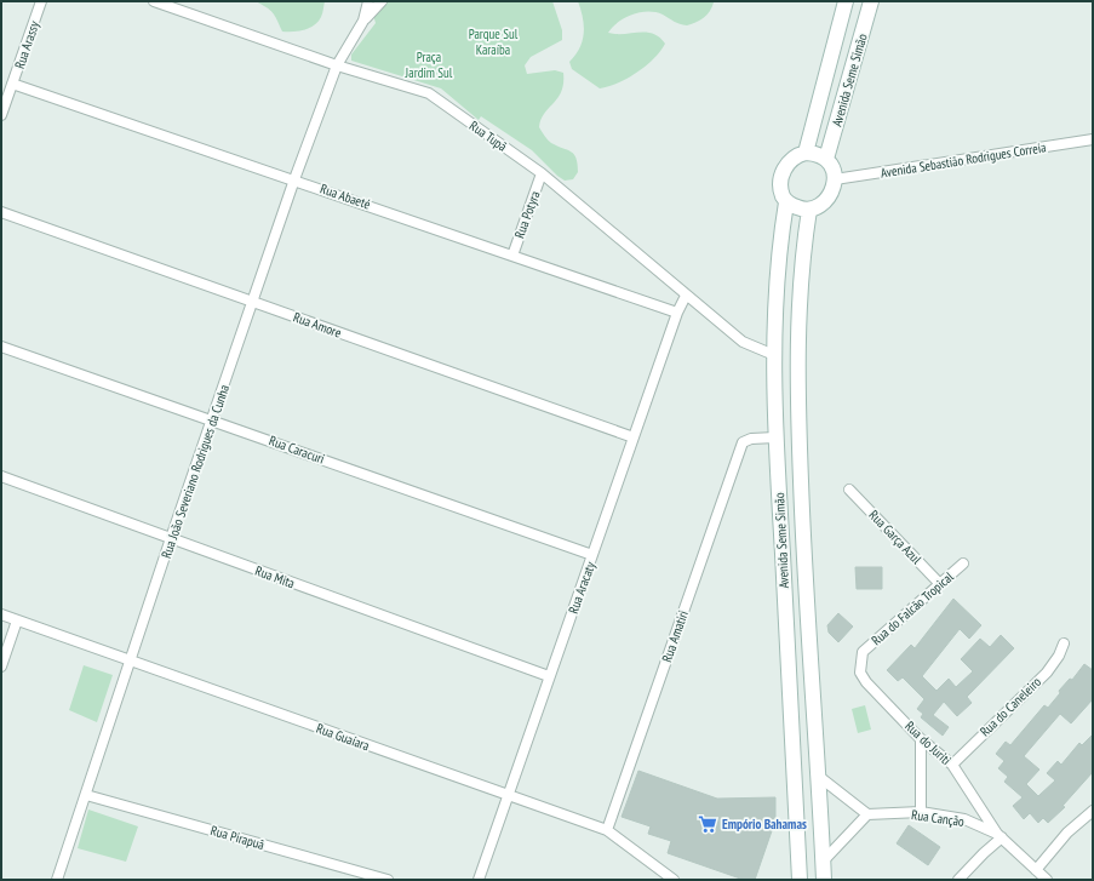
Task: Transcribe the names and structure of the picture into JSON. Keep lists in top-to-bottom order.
{
  "streets": {
    "main road": ["Avenida Seme Simão"],
    "street": [
      "Rua Arassy",
      "Rua Tupã",
      "Avenida Sebastião Rodrigues Correia",
      "Rua Abaeté",
      "Rua Potyra",
      "Rua Amore",
      "Rua Caracuri",
      "Rua João Severiano Rodrigues da Cunha",
      "Rua Garça Azul",
      "Rua Mita",
      "Rua Aracaty",
      "Rua do Falcão Tropical",
      "Rua Amatiri",
      "Rua do Caneleiro",
      "Rua Guaíara",
      "Rua do Juriti",
      "Rua Canção",
      "Rua Pirapuã"
    ]
  },
  "crossings": [
    ["Rua Arassy", "Rua Abaeté"],
    ["Avenida Seme Simão", "Rua Tupã"],
    ["Avenida Seme Simão", "Avenida Sebastião Rodrigues Correia"],
    ["Avenida Seme Simão", "Rua Amatiri"],
    ["Rua Tupã", "Rua Potyra"],
    ["Rua Tupã", "Rua João Severiano Rodrigues da Cunha"],
    ["Rua Tupã", "Rua Aracaty"],
    ["Rua Abaeté", "Rua Potyra"],
    ["Rua Abaeté", "Rua João Severiano Rodrigues da Cunha"],
    ["Rua Abaeté", "Rua Aracaty"],
    ["Rua Amore", "Rua João Severiano Rodrigues da Cunha"],
    ["Rua Amore", "Rua Aracaty"],
    ["Rua Caracuri", "Rua João Severiano Rodrigues da Cunha"],
    ["Rua Caracuri", "Rua Aracaty"],
    ["Rua João Severiano Rodrigues da Cunha", "Rua Mita"],
    ["Rua João Severiano Rodrigues da Cunha", "Rua Guaíara"],
    ["Rua João Severiano Rodrigues da Cunha", "Rua Pirapuã"],
    ["Rua Garça Azul", "Rua do Falcão Tropical"],
    ["Rua Mita", "Rua Aracaty"],
    ["Rua Aracaty", "Rua Guaíara"],
    ["Rua do Falcão Tropical", "Rua do Juriti"],
    ["Rua Amatiri", "Rua Guaíara"],
    ["Rua do Caneleiro", "Rua do Juriti"],
    ["Rua do Juriti", "Rua Canção"]
  ],
  "parks": ["Parque Sul Karaíba", "Praça Jardim Sul"],
  "places": {
    "supermarket": ["Empório Bahamas"]
  }
}
